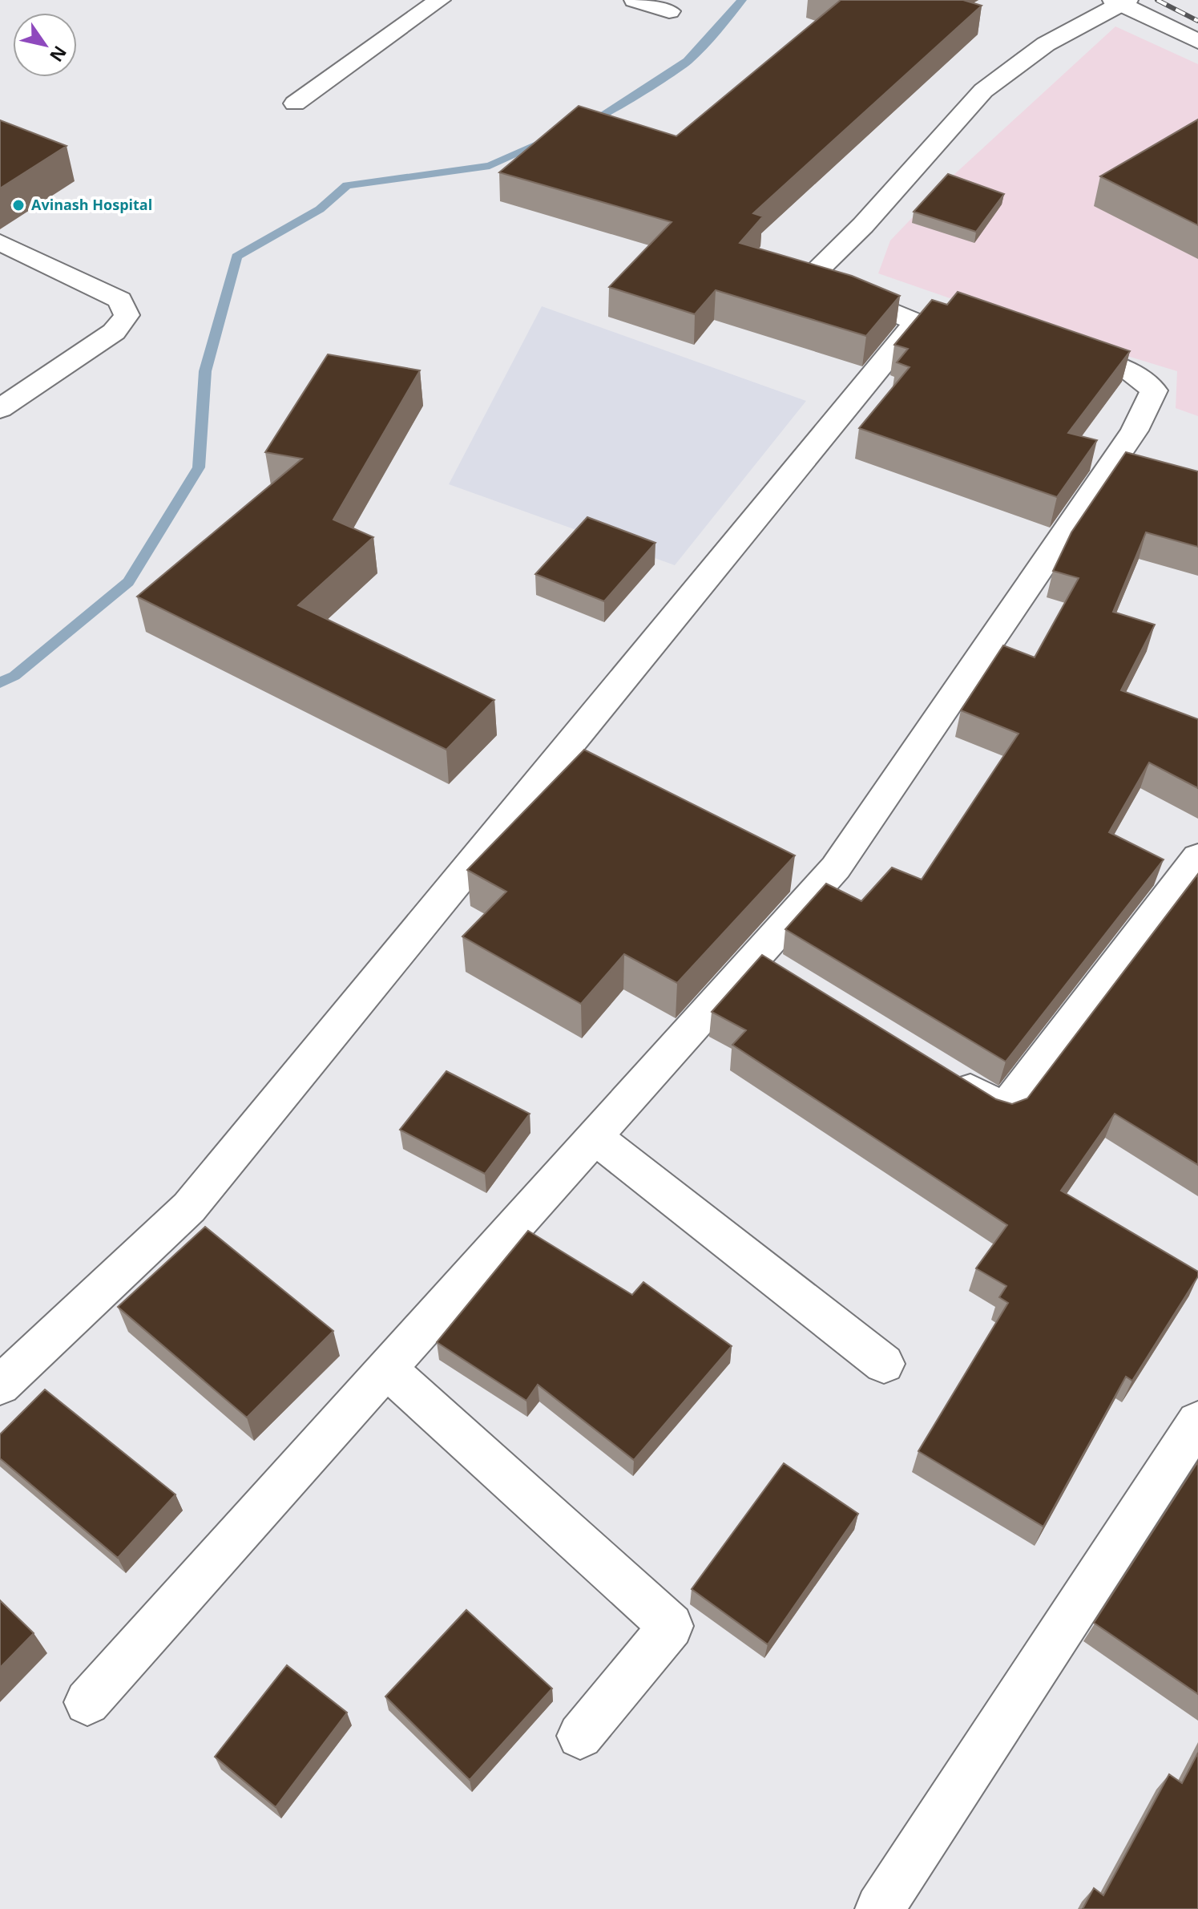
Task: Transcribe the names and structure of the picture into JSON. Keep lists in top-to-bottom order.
{
  "places": ["Avinash Hospital"],
  "north": "bottom right"
}
